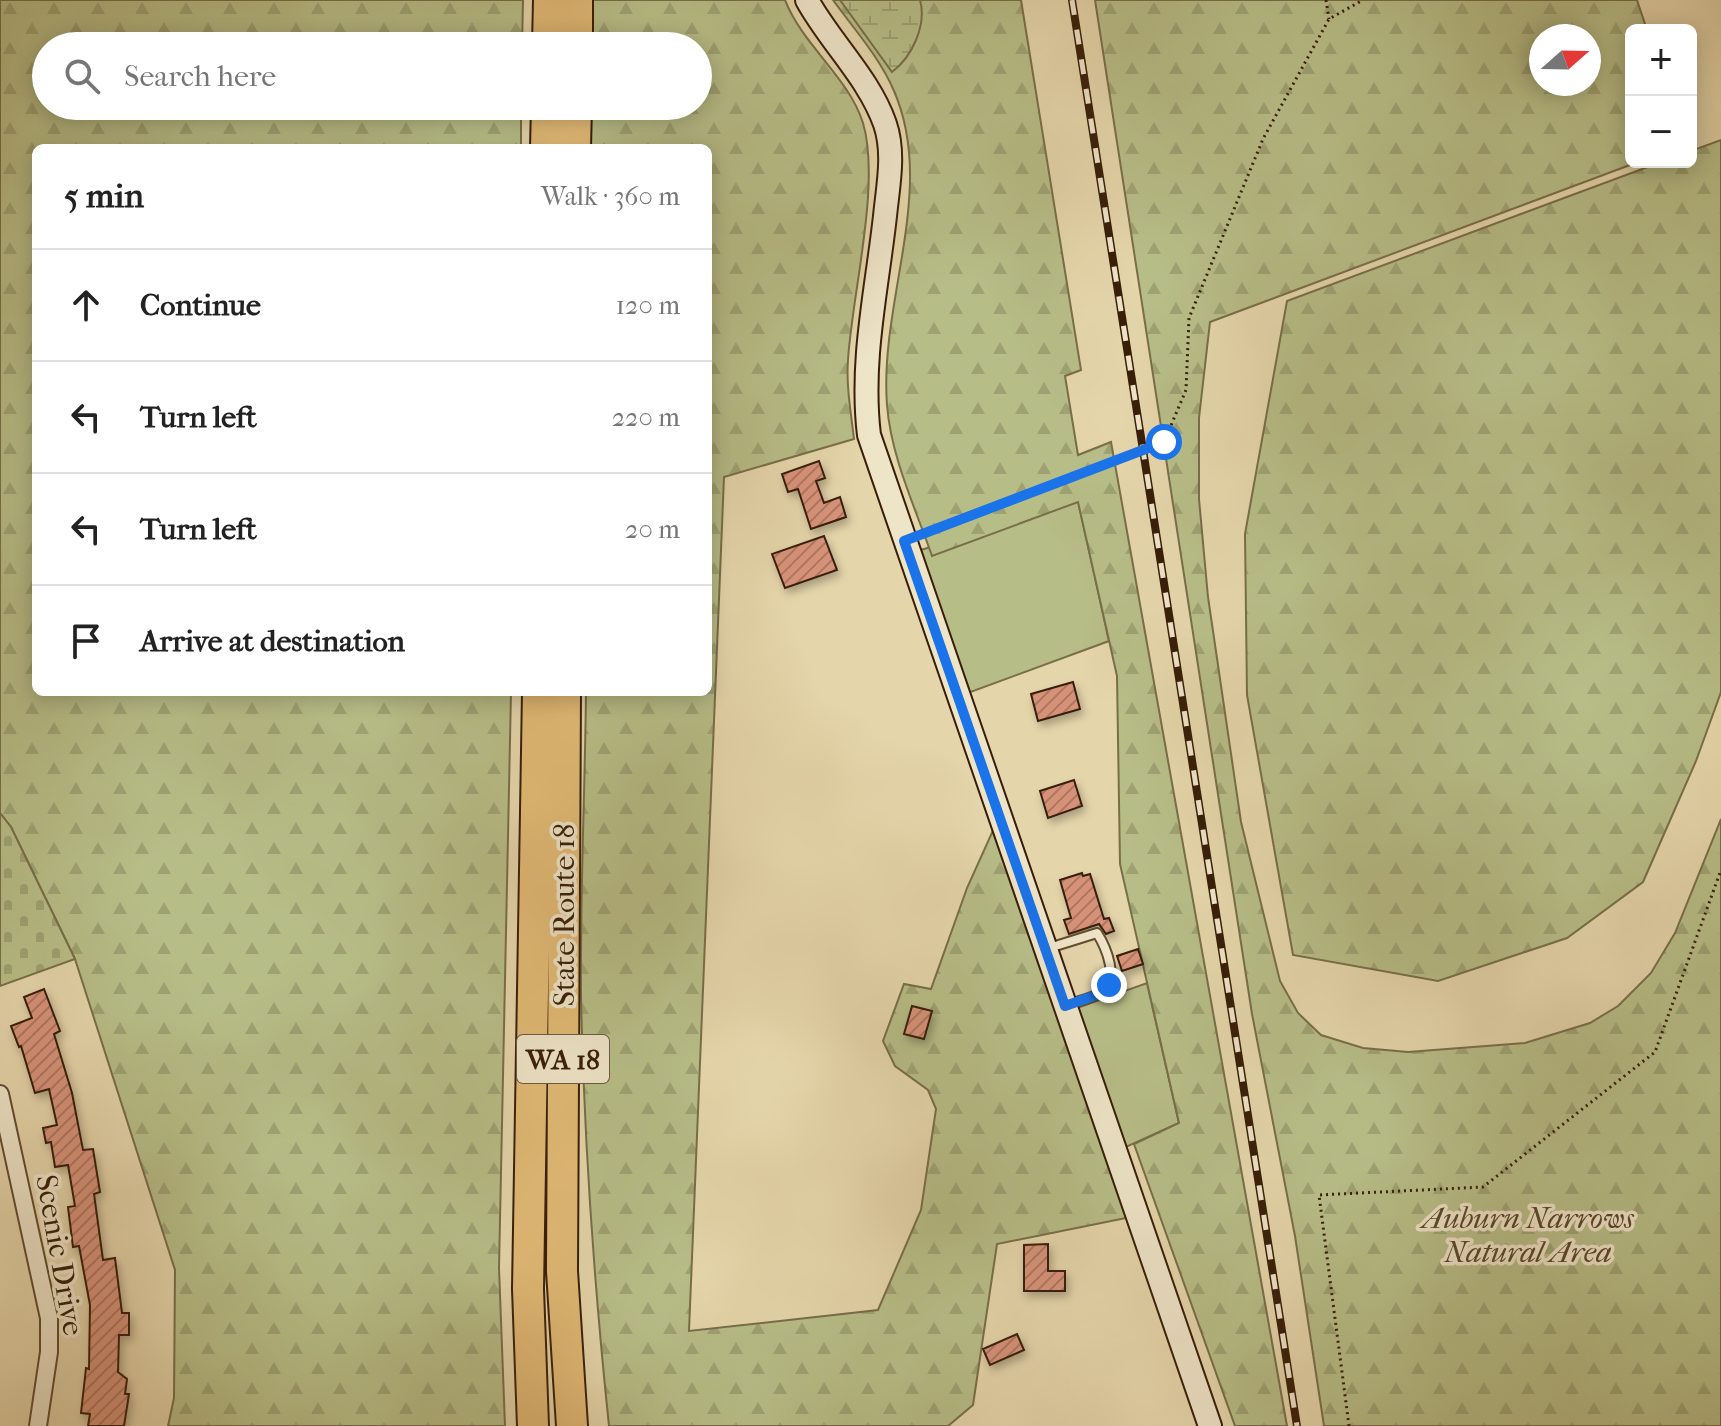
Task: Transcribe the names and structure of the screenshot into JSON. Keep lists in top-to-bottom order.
{
  "streets": {
    "highway": ["State Route 18", "WA 18"],
    "street": ["Scenic Drive"]
  },
  "parks": ["Auburn Narrows Natural Area"],
  "north": "right",
  "page": {
    "map_buttons": ["+", "−"],
    "search": "Search here",
    "heading": ["5 min", "Walk · 360 m"],
    "list": [
      ["Continue", "120 m"],
      ["Turn left", "220 m"],
      ["Turn left", "20 m"],
      "Arrive at destination"
    ]
  }
}
